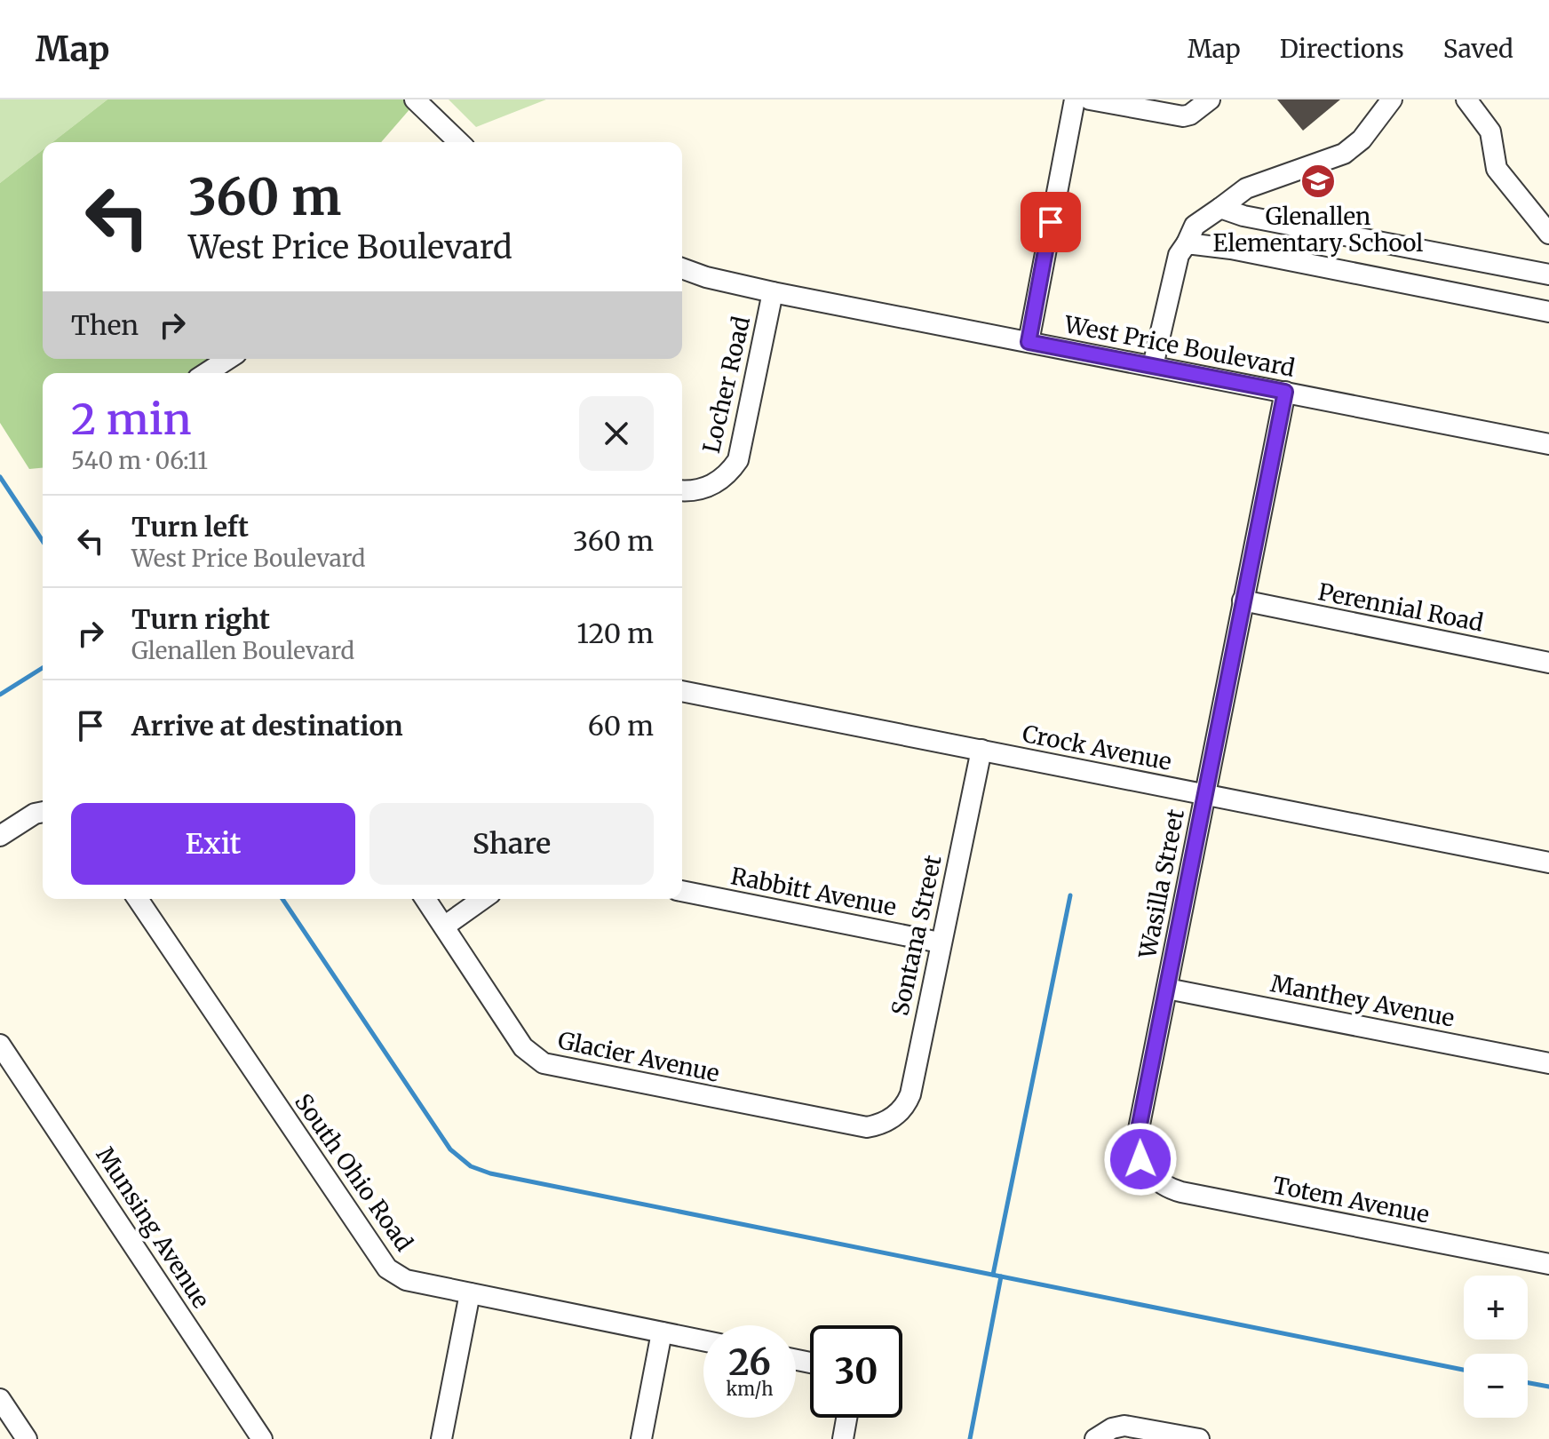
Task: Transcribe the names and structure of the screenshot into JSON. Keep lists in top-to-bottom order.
{
  "streets": {
    "street": [
      "West Price Boulevard",
      "Locher Road",
      "Perennial Road",
      "Crock Avenue",
      "Wasilla Street",
      "Rabbitt Avenue",
      "Sontana Street",
      "Manthey Avenue",
      "Glacier Avenue",
      "South Ohio Road",
      "Totem Avenue",
      "Munsing Avenue"
    ]
  },
  "crossings": [
    ["West Price Boulevard", "Locher Road"],
    ["West Price Boulevard", "Wasilla Street"],
    ["Perennial Road", "Wasilla Street"],
    ["Crock Avenue", "Wasilla Street"],
    ["Crock Avenue", "Sontana Street"],
    ["Wasilla Street", "Manthey Avenue"],
    ["Wasilla Street", "Totem Avenue"],
    ["Rabbitt Avenue", "Sontana Street"],
    ["Sontana Street", "Glacier Avenue"]
  ],
  "places": {
    "school or university": ["Glenallen Elementary School"]
  },
  "page": {
    "header": "Map",
    "nav": ["Map", "Directions", "Saved"],
    "turn": ["360 m", "West Price Boulevard"],
    "then": "Then",
    "heading": ["2 min", "540 m · 06:11"],
    "list": [
      {
        "name": "Turn left",
        "note": "West Price Boulevard",
        "value": "360 m"
      },
      {
        "name": "Turn right",
        "note": "Glenallen Boulevard",
        "value": "120 m"
      },
      {
        "name": "Arrive at destination",
        "value": "60 m"
      }
    ],
    "buttons": ["Exit", "Share"],
    "map_buttons": ["+", "−"],
    "speed": "26 km/h",
    "limit": "30"
  }
}
